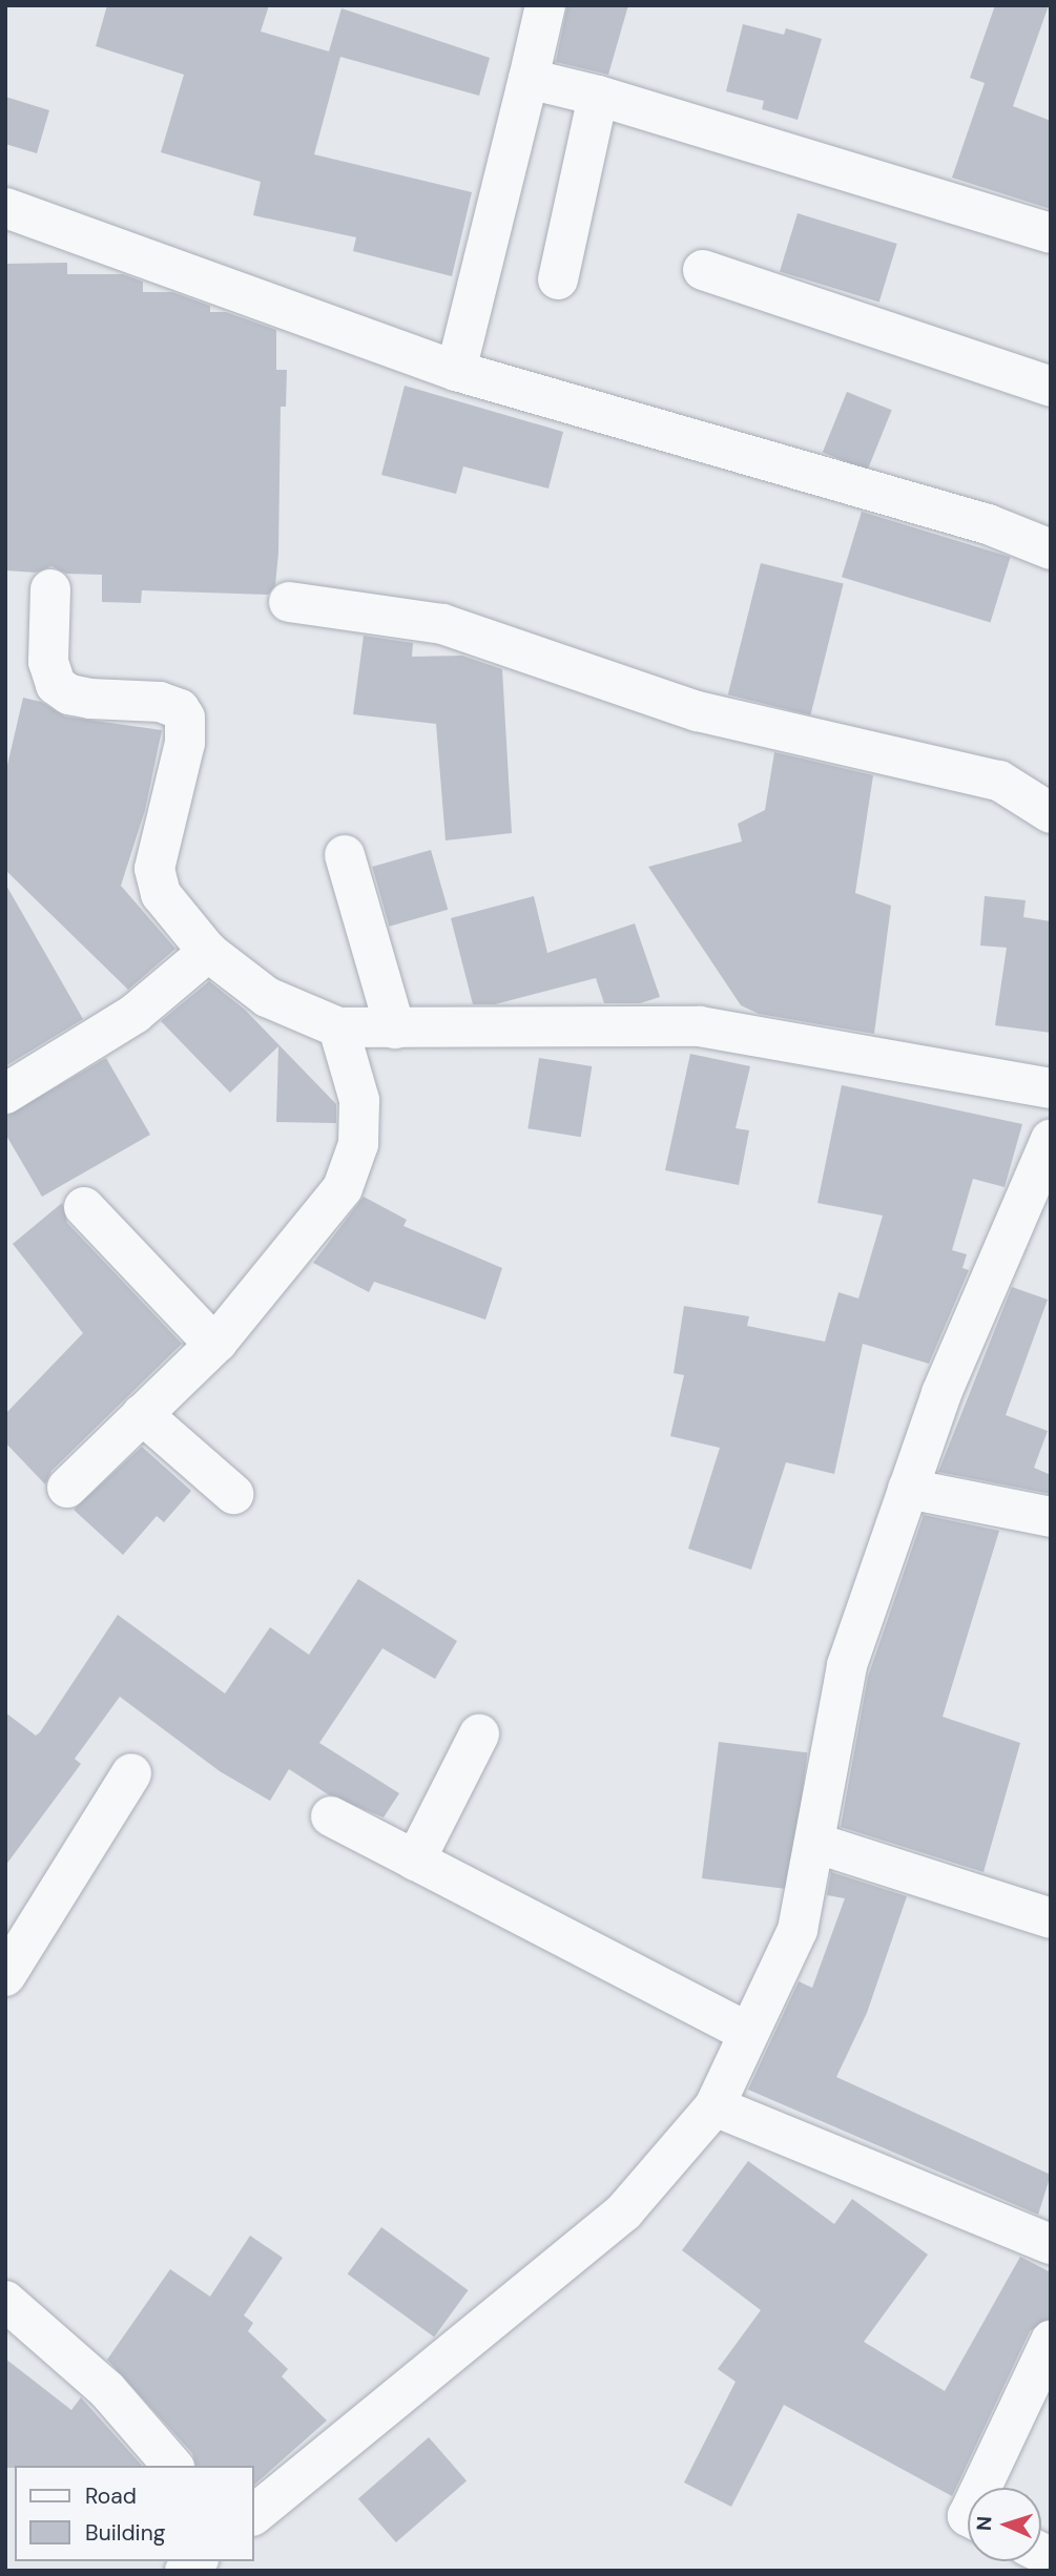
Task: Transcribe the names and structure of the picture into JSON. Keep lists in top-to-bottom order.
{
  "legend": ["Road", "Building"],
  "north": "left"
}
